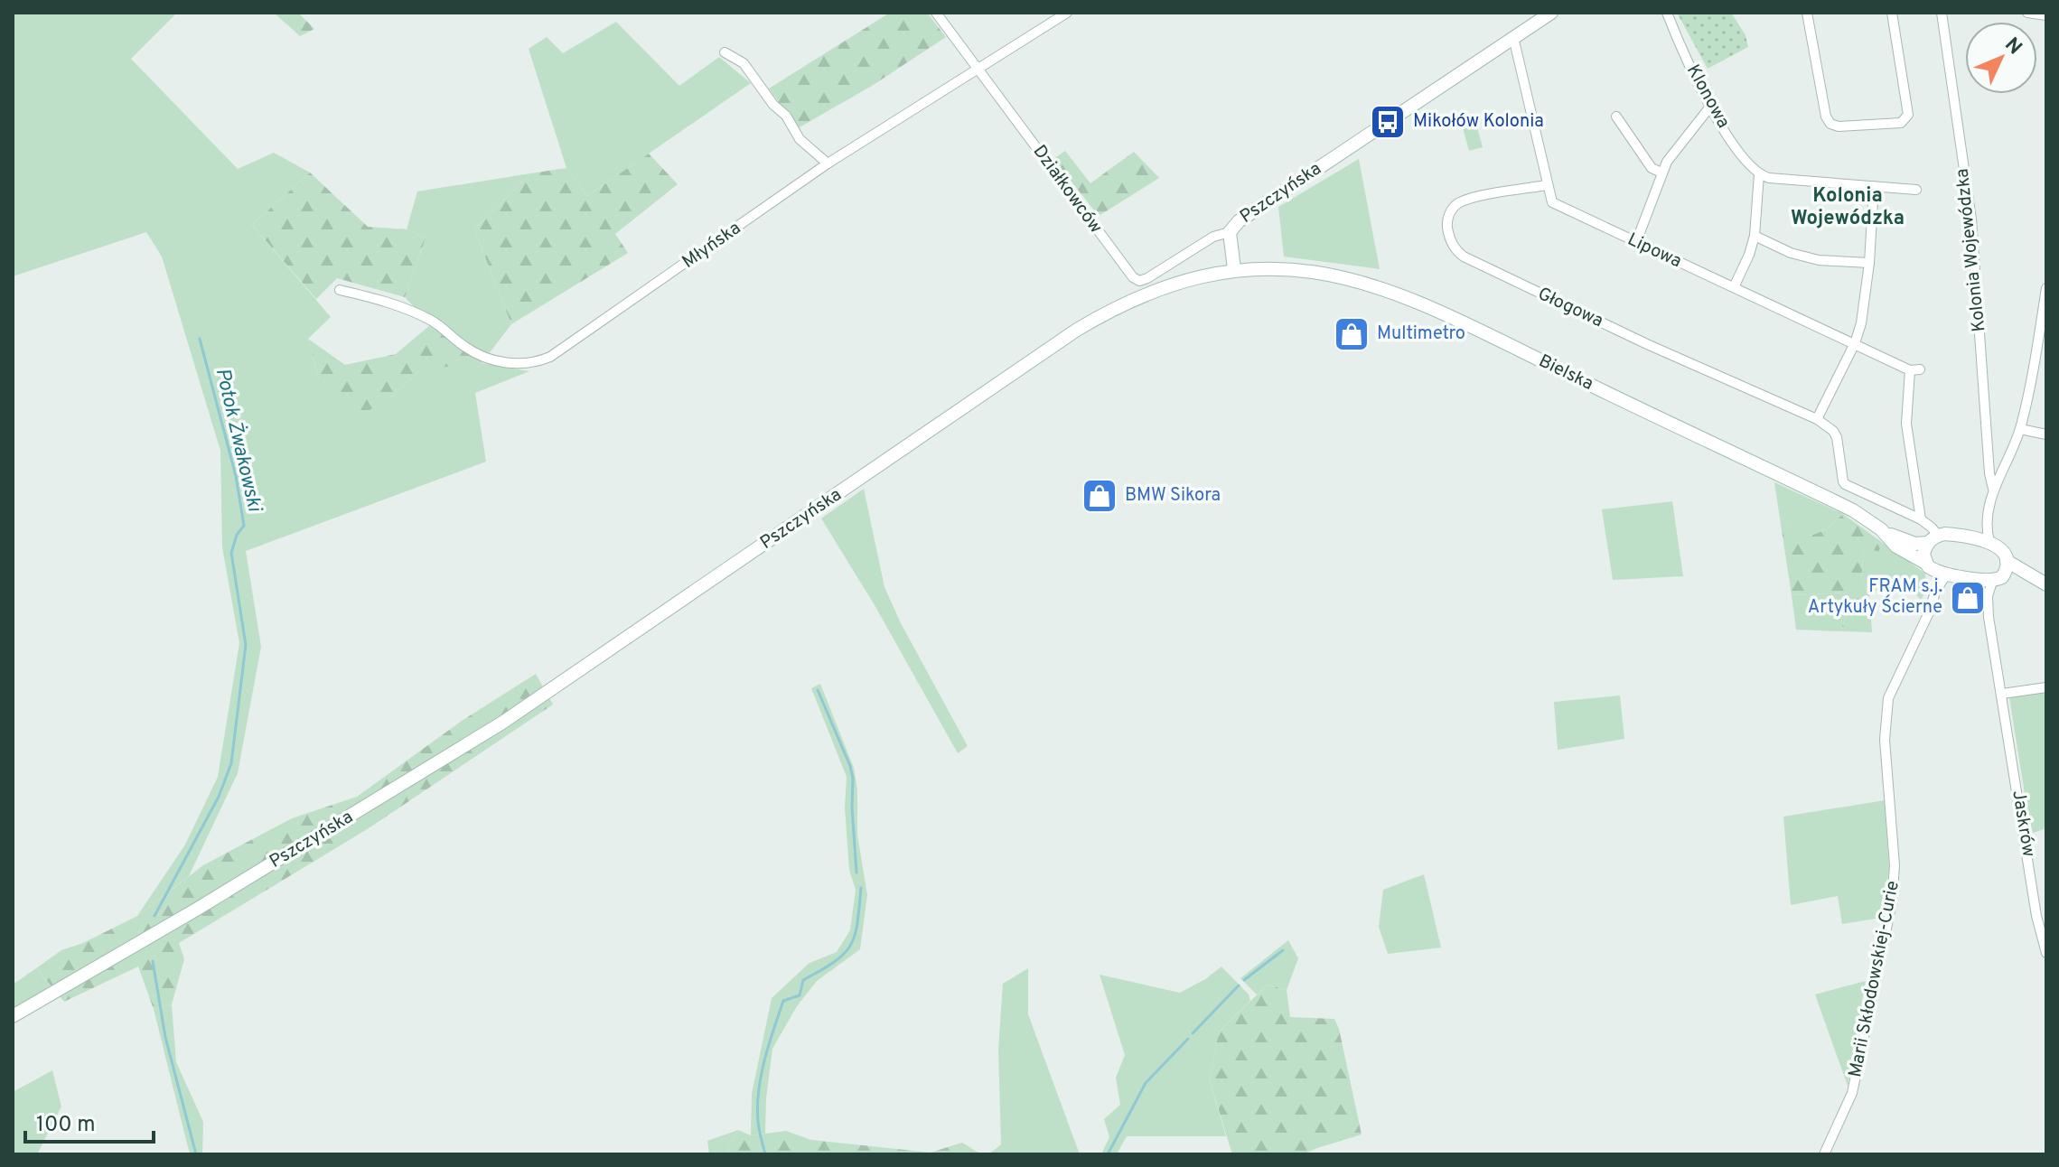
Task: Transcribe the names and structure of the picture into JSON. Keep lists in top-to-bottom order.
{
  "streets": {
    "main road": ["Pszczyńska", "Bielska"],
    "street": [
      "Klonowa",
      "Działkowców",
      "Młyńska",
      "Kolonia Wojewódzka",
      "Lipowa",
      "Głogowa",
      "Jaskrów",
      "Marii Skłodowskiej-Curie"
    ]
  },
  "crossings": [
    ["Działkowców", "Pszczyńska"],
    ["Działkowców", "Młyńska"],
    ["Pszczyńska", "Lipowa"],
    ["Pszczyńska", "Bielska"],
    ["Lipowa", "Głogowa"],
    ["Bielska", "Marii Skłodowskiej-Curie"]
  ],
  "districts": ["Kolonia Wojewódzka"],
  "water": ["Potok Żwakowski"],
  "places": {
    "bus stop": ["Mikołów Kolonia"],
    "shop": ["Multimetro", "BMW Sikora", "FRAM s.j. Artykuły Ścierne"]
  },
  "scale_bar": "100 m",
  "north": "top right"
}
